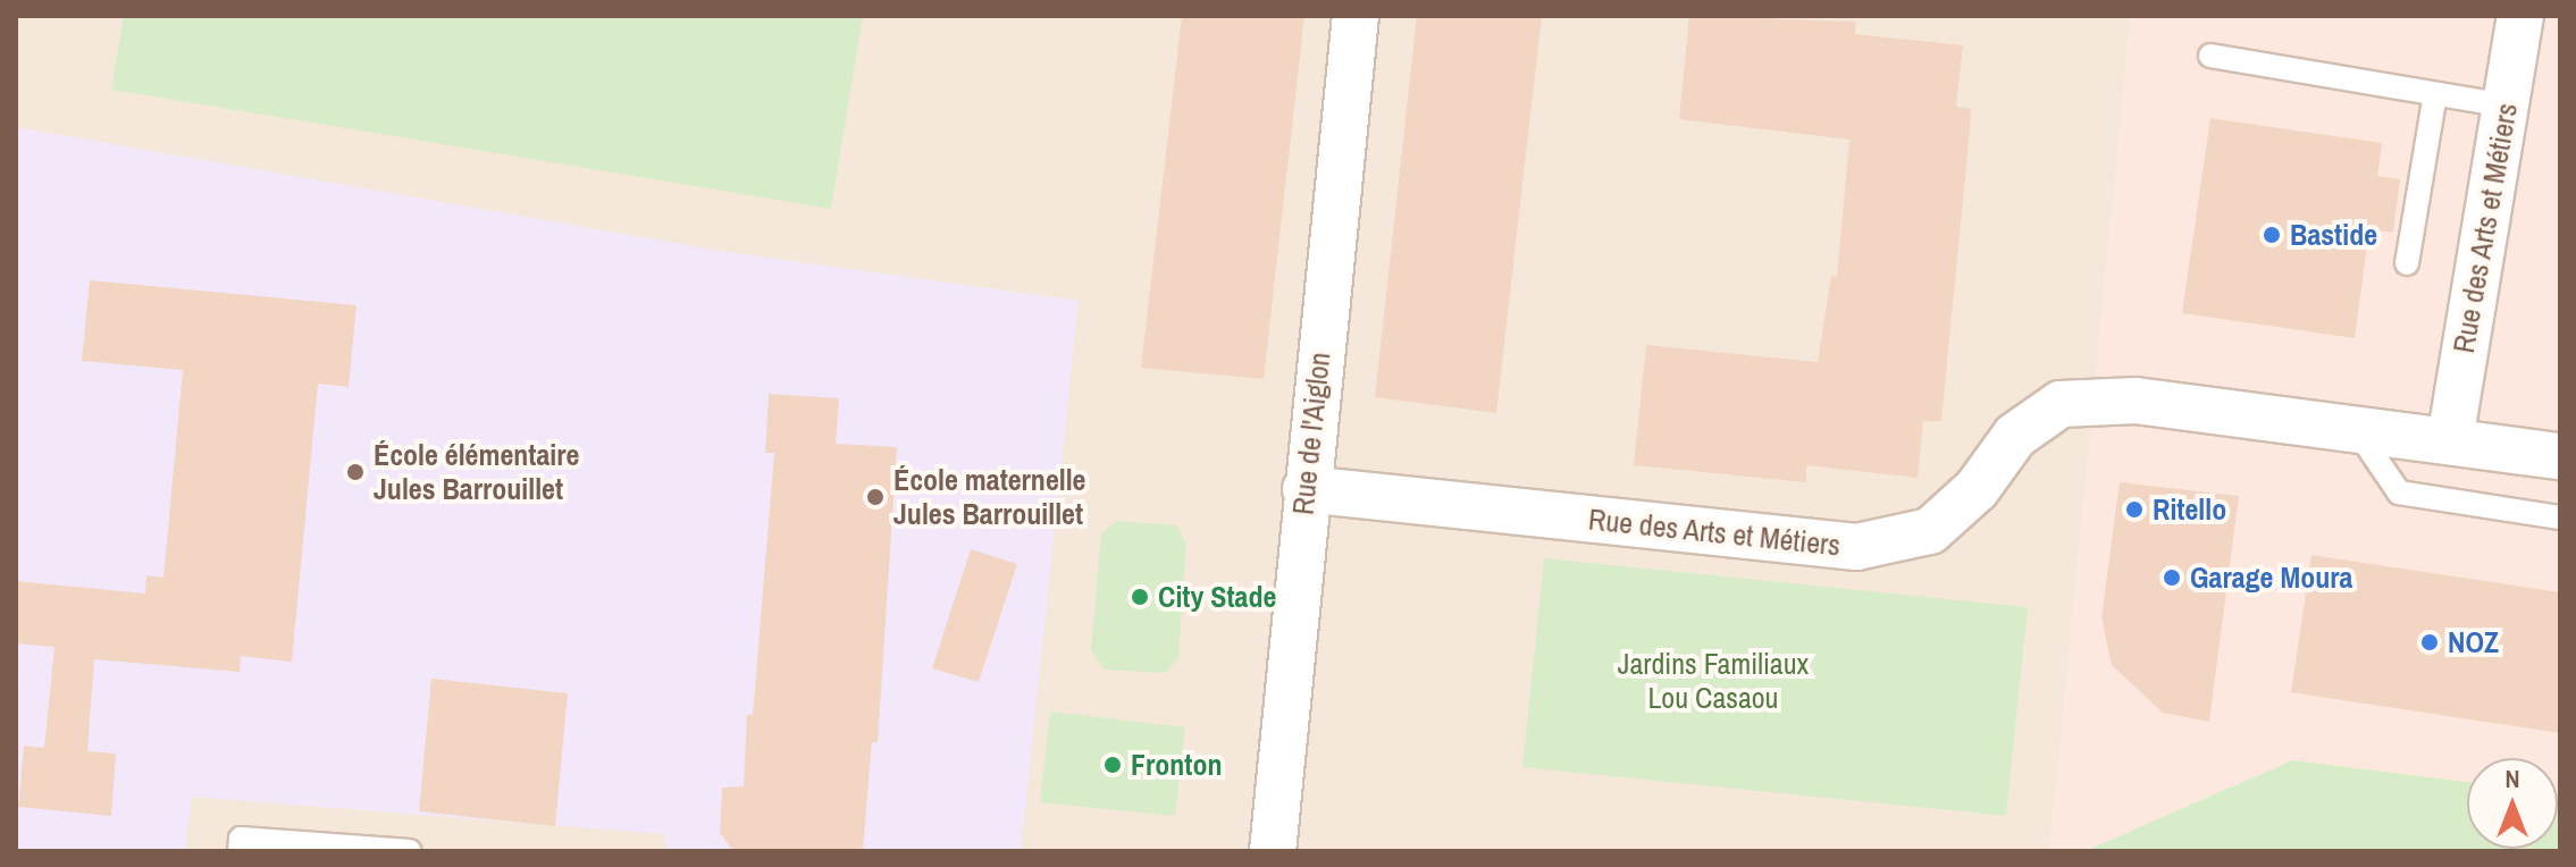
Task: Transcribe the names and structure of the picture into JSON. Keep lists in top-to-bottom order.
{
  "streets": {
    "street": ["Rue des Arts et Métiers", "Rue de l'Aiglon"]
  },
  "crossings": [
    ["Rue des Arts et Métiers", "Rue de l'Aiglon"]
  ],
  "parks": ["Jardins Familiaux Lou Casaou"],
  "places": [
    "Bastide",
    "École élémentaire Jules Barrouillet",
    "École maternelle Jules Barrouillet",
    "Ritello",
    "Garage Moura",
    "City Stade",
    "NOZ",
    "Fronton"
  ],
  "north": "top"
}
